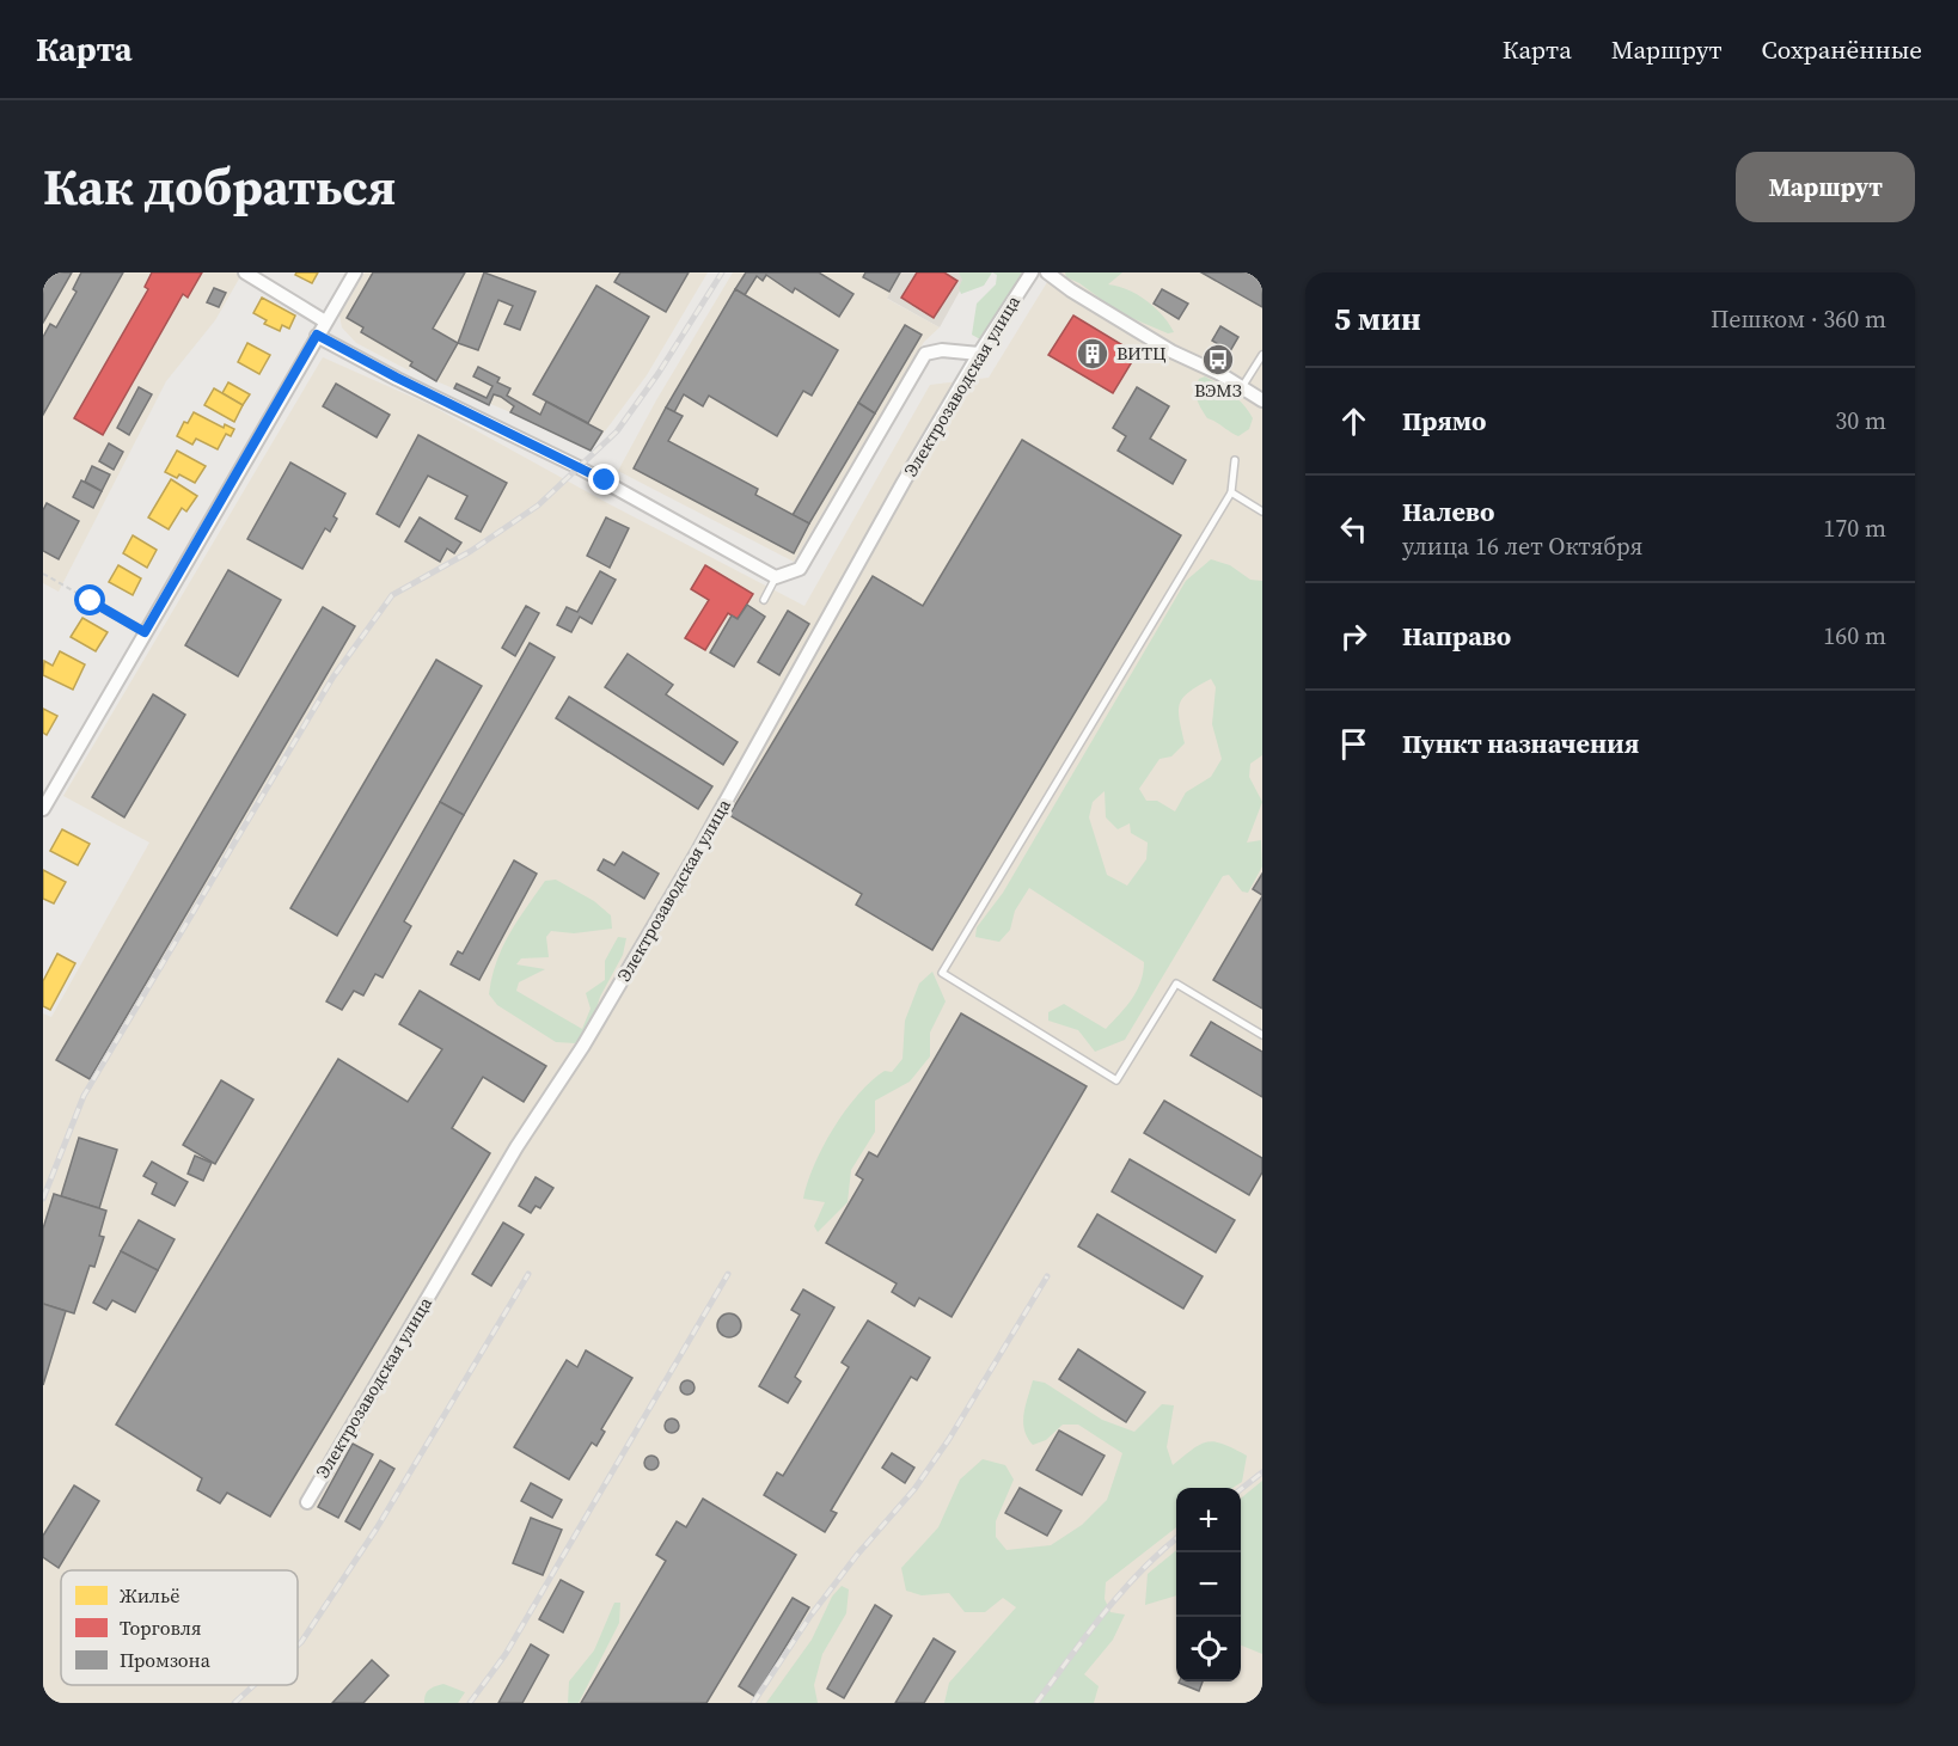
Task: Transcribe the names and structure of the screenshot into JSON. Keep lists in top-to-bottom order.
{
  "streets": {
    "street": ["Электрозаводская улица"]
  },
  "places": {
    "building": ["ВИТЦ"],
    "bus stop": ["ВЭМЗ"]
  },
  "legend": ["Жильё", "Торговля", "Промзона"],
  "page": {
    "header": "Карта",
    "nav": ["Карта", "Маршрут", "Сохранённые"],
    "title": "Как добраться",
    "buttons": "Маршрут",
    "heading": ["5 мин", "Пешком · 360 m"],
    "list": [
      ["Прямо", "30 m"],
      ["Налево", "улица 16 лет Октября", "170 m"],
      ["Направо", "160 m"],
      "Пункт назначения"
    ],
    "map_buttons": ["+", "−"]
  }
}
